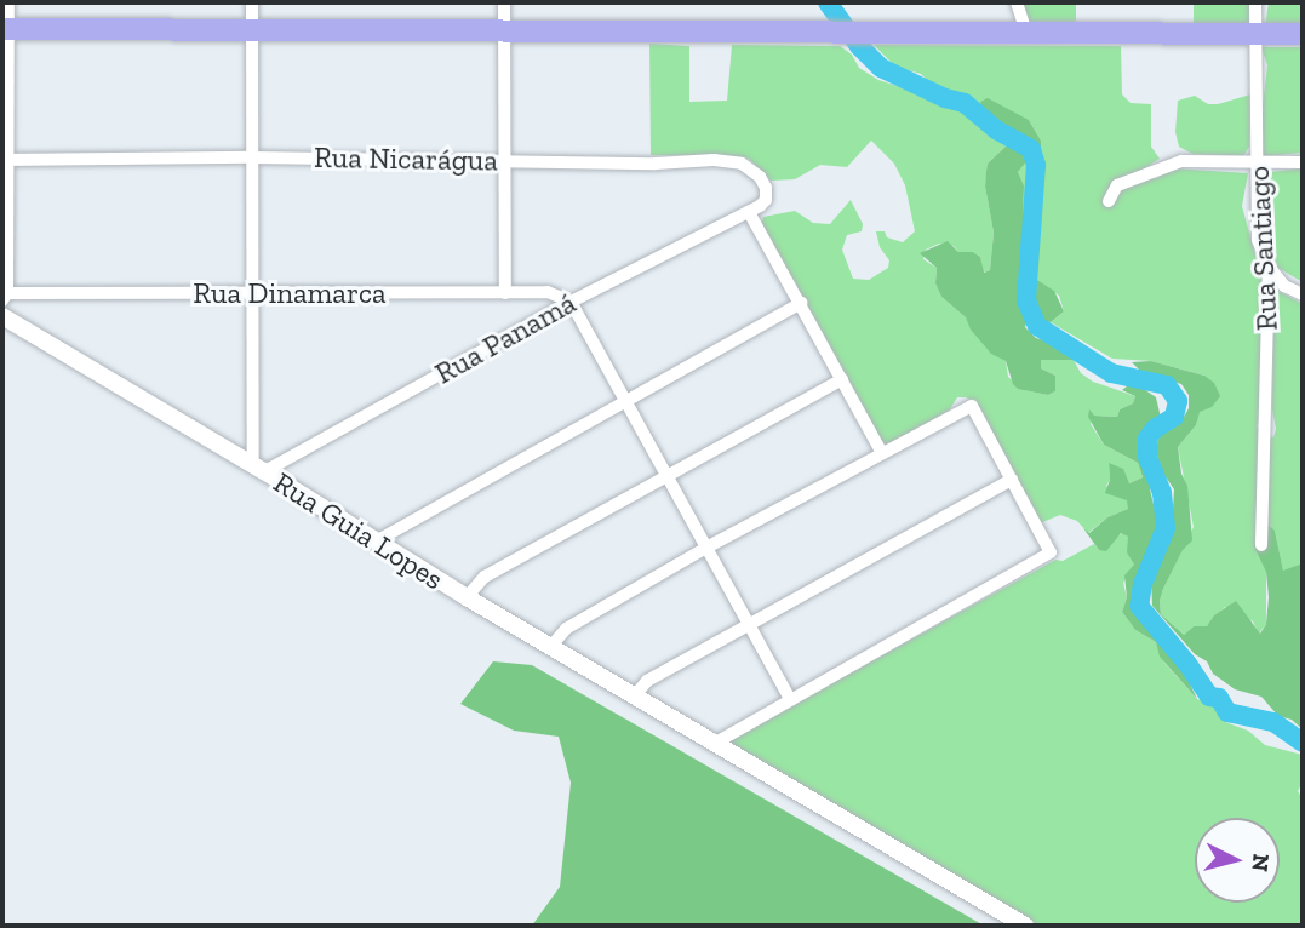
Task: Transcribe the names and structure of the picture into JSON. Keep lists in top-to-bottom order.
{
  "streets": {
    "street": [
      "Rua Nicarágua",
      "Rua Santiago",
      "Rua Dinamarca",
      "Rua Panamá",
      "Rua Guia Lopes"
    ]
  },
  "crossings": [
    ["Rua Nicarágua", "Rua Panamá"],
    ["Rua Dinamarca", "Rua Panamá"],
    ["Rua Panamá", "Rua Guia Lopes"]
  ],
  "north": "right"
}
